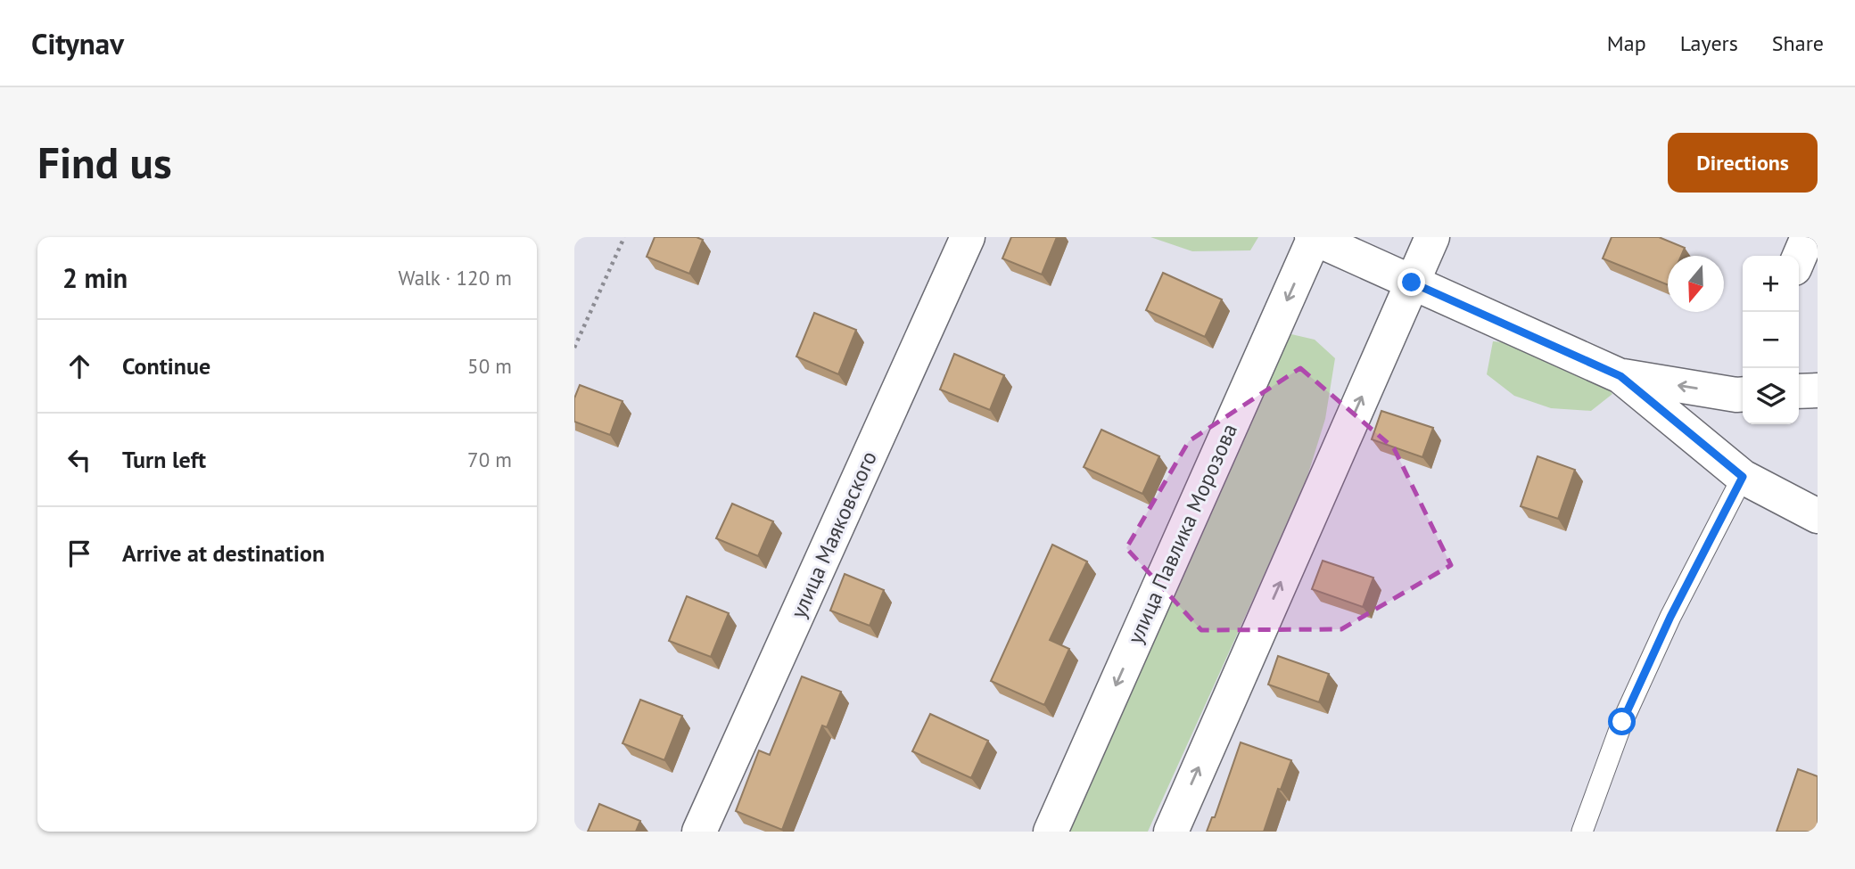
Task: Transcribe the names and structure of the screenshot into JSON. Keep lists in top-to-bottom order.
{
  "streets": {
    "street": ["улица Павлика Морозова", "улица Маяковского"]
  },
  "north": "bottom",
  "page": {
    "header": "Citynav",
    "nav": ["Map", "Layers", "Share"],
    "buttons": "Directions",
    "title": "Find us",
    "heading": ["2 min", "Walk · 120 m"],
    "map_buttons": ["+", "−"],
    "list": [
      ["Continue", "50 m"],
      ["Turn left", "70 m"],
      "Arrive at destination"
    ]
  }
}
